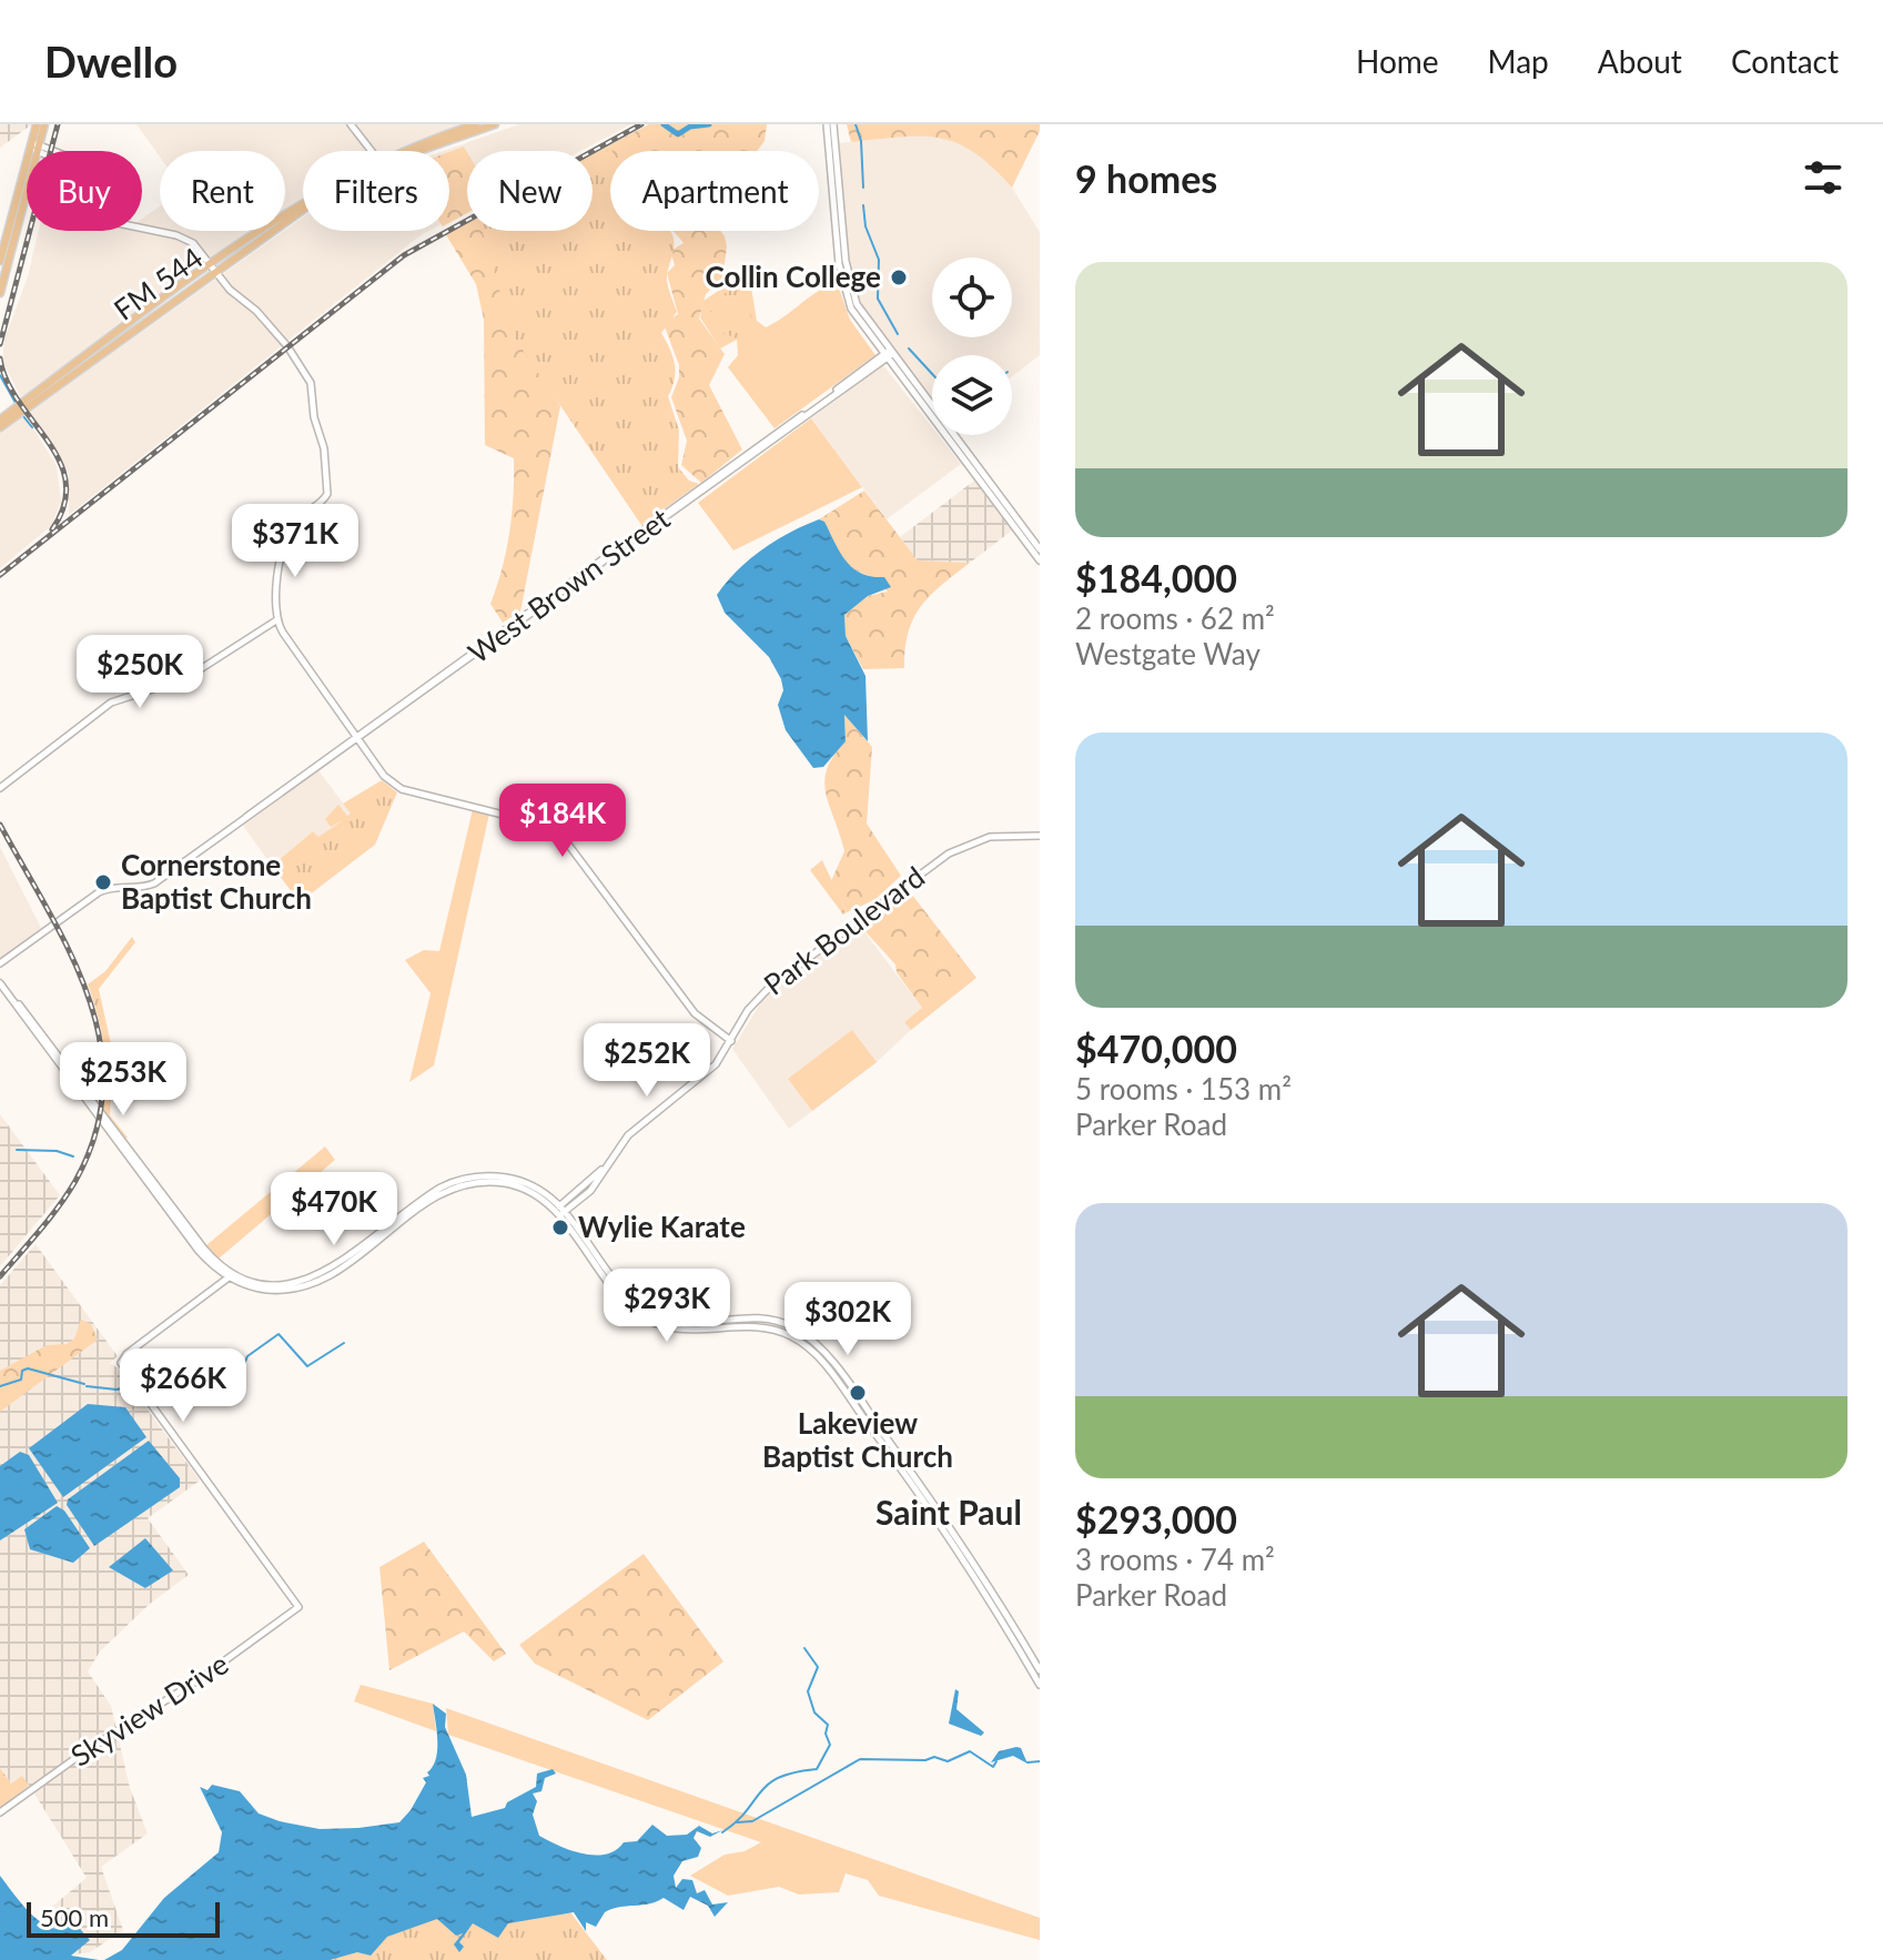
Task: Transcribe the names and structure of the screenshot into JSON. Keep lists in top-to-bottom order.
{
  "streets": {
    "main road": [
      "FM 544",
      "West Brown Street",
      "Park Boulevard",
      "Skyview Drive"
    ]
  },
  "districts": ["Saint Paul"],
  "places": [
    "Collin College",
    "Cornerstone Baptist Church",
    "Wylie Karate",
    "Lakeview Baptist Church"
  ],
  "scale_bar": "500 m",
  "page": {
    "header": "Dwello",
    "nav": [
      "Home",
      "Map",
      "About",
      "Contact"
    ],
    "heading": "9 homes",
    "chip": [
      "Buy",
      "Rent",
      "Filters",
      "New",
      "Apartment"
    ],
    "list": [
      {
        "name": "$184,000",
        "note": "2 rooms · 62 m² · Westgate Way"
      },
      {
        "name": "$470,000",
        "note": "5 rooms · 153 m² · Parker Road"
      },
      {
        "name": "$293,000",
        "note": "3 rooms · 74 m² · Parker Road"
      }
    ],
    "price": [
      "$371K",
      "$250K",
      "$184K",
      "$252K",
      "$253K",
      "$470K",
      "$293K",
      "$302K",
      "$266K"
    ],
    "scale": "500 m"
  }
}
